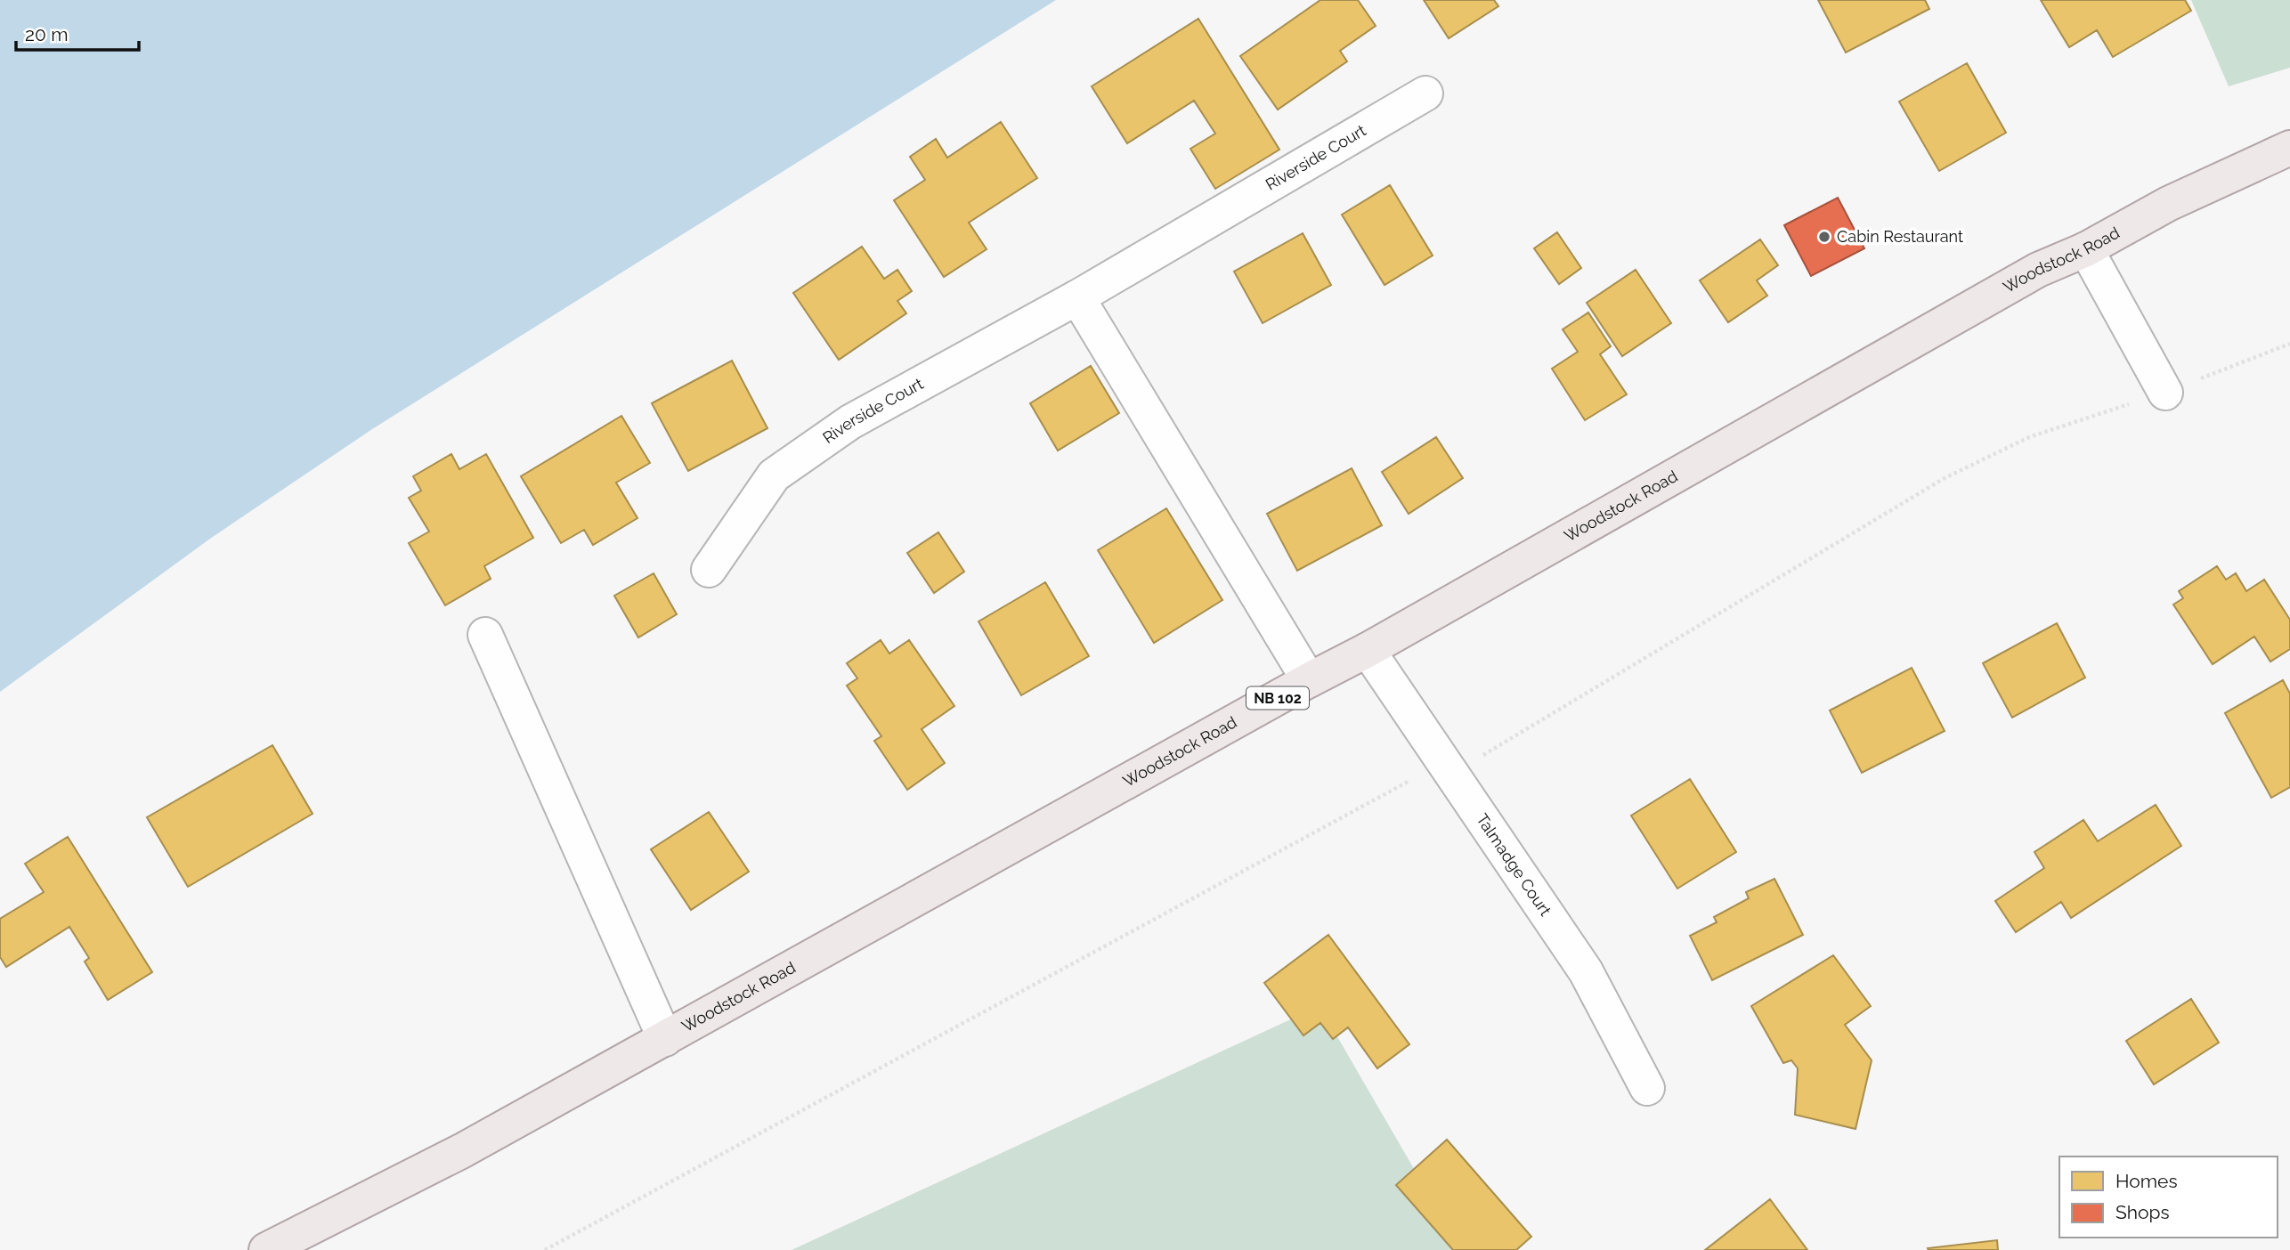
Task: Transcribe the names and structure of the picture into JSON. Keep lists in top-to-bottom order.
{
  "streets": {
    "main road": ["Woodstock Road", "NB 102"],
    "street": ["Riverside Court", "Talmadge Court"]
  },
  "crossings": [
    ["Woodstock Road", "Talmadge Court"]
  ],
  "places": ["Cabin Restaurant"],
  "legend": ["Homes", "Shops"],
  "scale_bar": "20 m"
}
